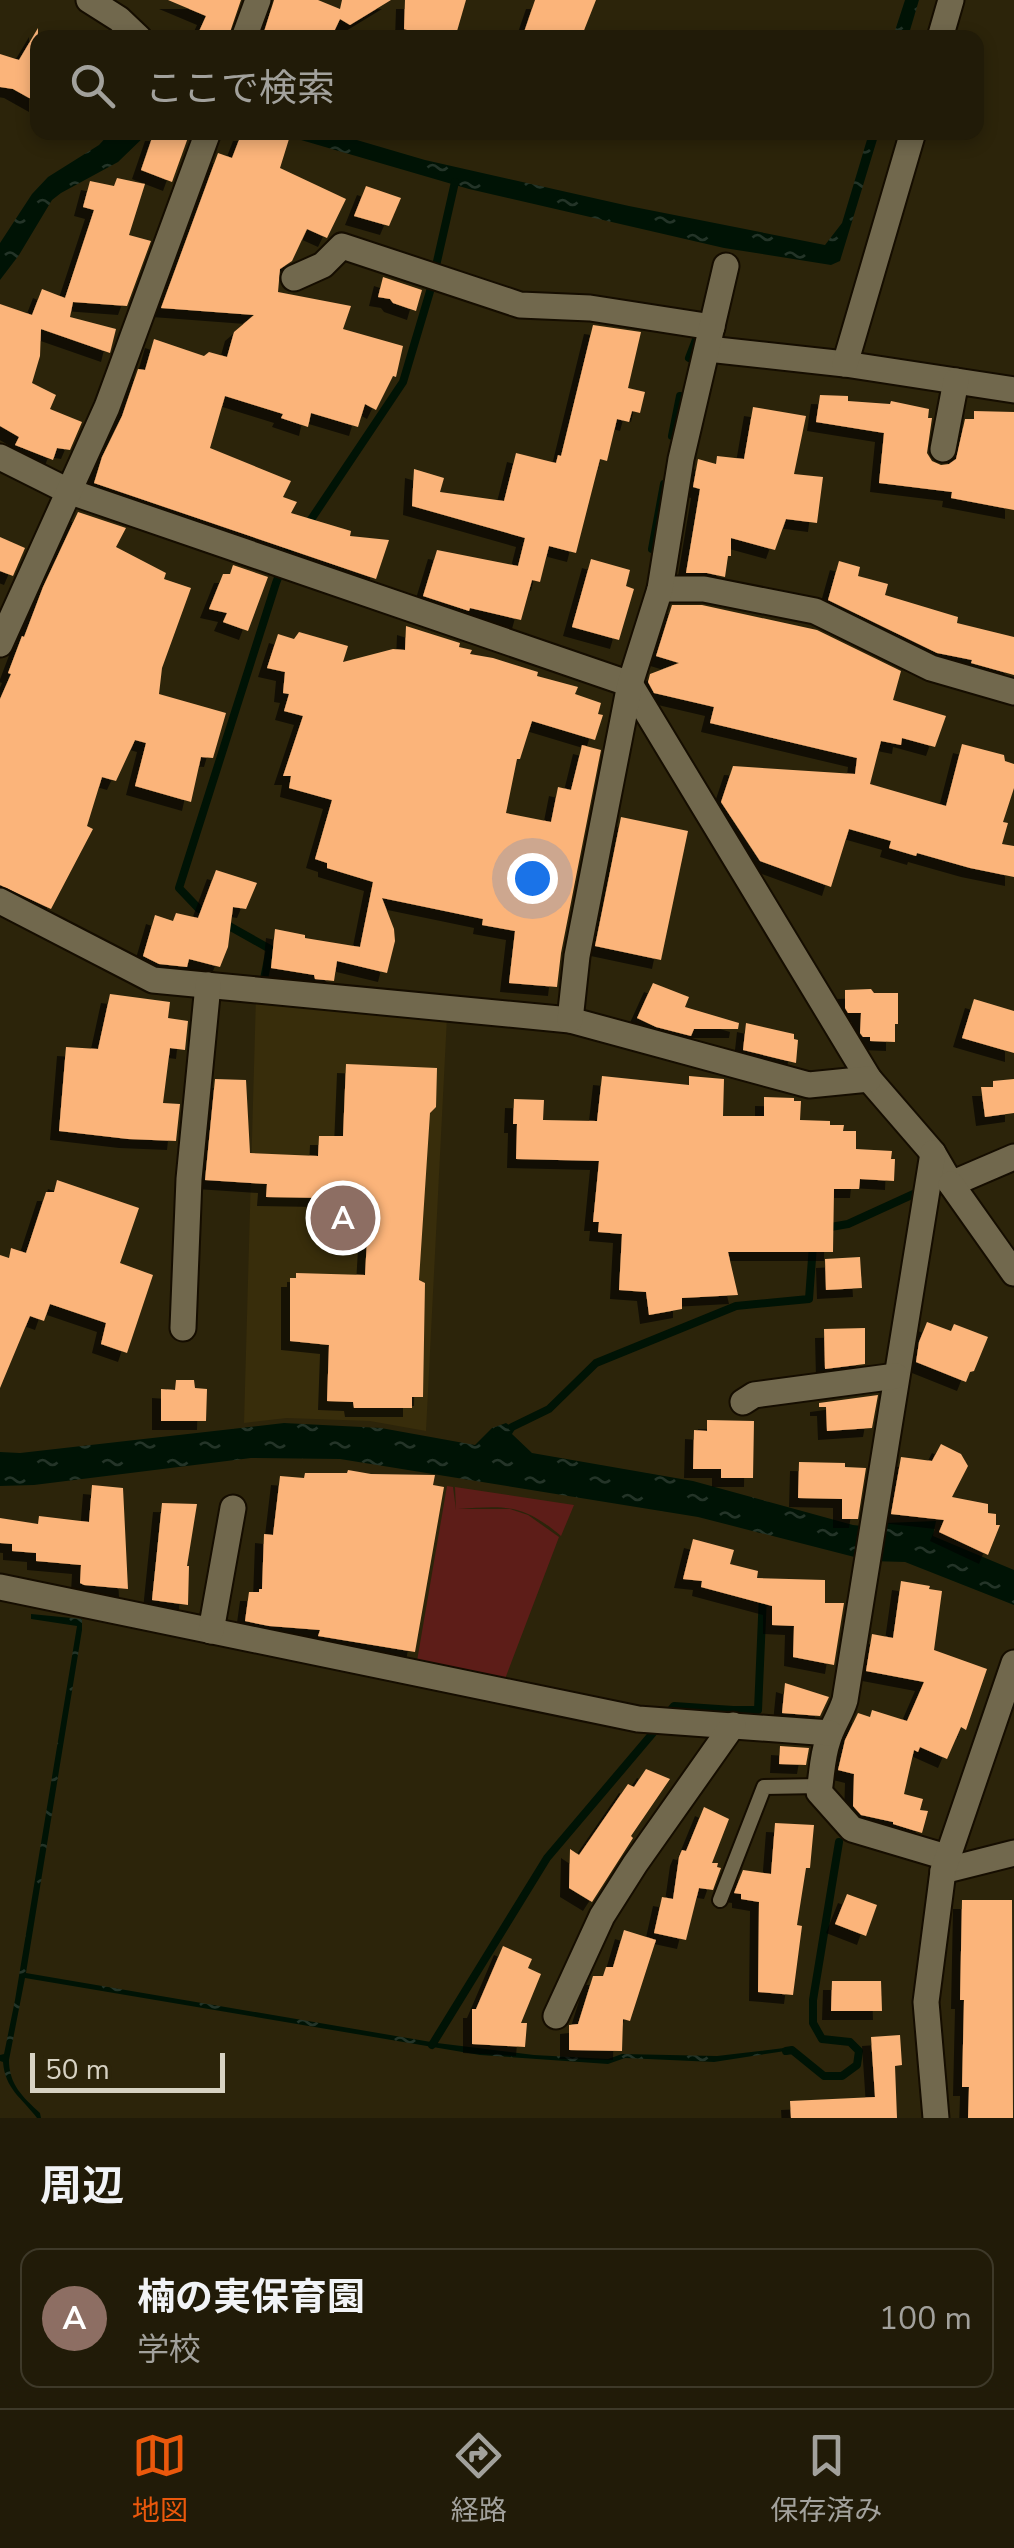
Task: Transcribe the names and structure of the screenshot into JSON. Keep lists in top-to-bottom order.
{
  "scale_bar": "50 m",
  "page": {
    "search": "ここで検索",
    "pins": "A",
    "scale": "50 m",
    "heading": "周辺",
    "list": [
      {
        "mark": "A",
        "name": "楠の実保育園",
        "note": "学校",
        "value": "100 m"
      }
    ],
    "nav": ["地図", "経路", "保存済み"]
  }
}
